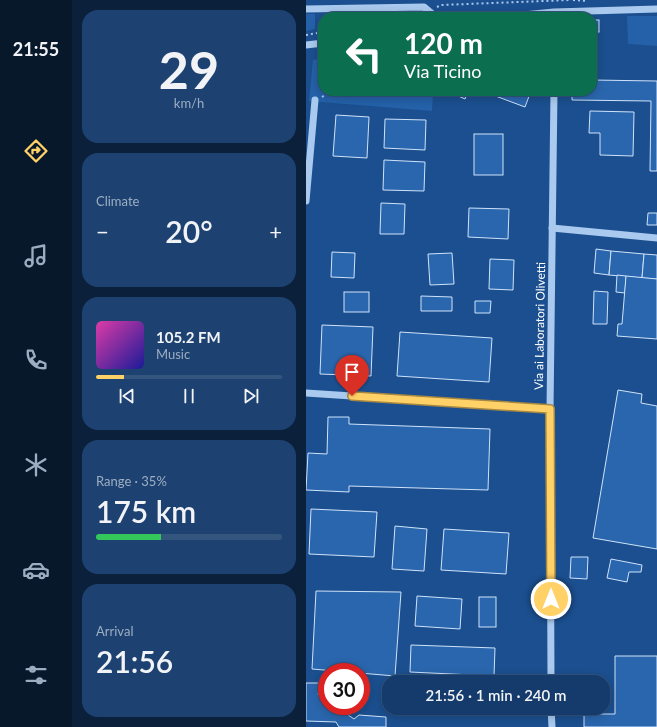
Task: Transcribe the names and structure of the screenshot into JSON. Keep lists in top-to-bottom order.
{
  "streets": {
    "street": ["Via ai Laboratori Olivetti"]
  },
  "page": {
    "tabs": "21:55",
    "tile": [
      ["29", "km/h"],
      "Climate",
      ["Range · 35%", "175 km"],
      ["Arrival", "21:56"]
    ],
    "turn": ["120 m", "Via Ticino"],
    "heat": ["−", "20°", "+"],
    "song": ["105.2 FM", "Music"],
    "limit": "30",
    "trip": "21:56 · 1 min · 240 m"
  }
}
